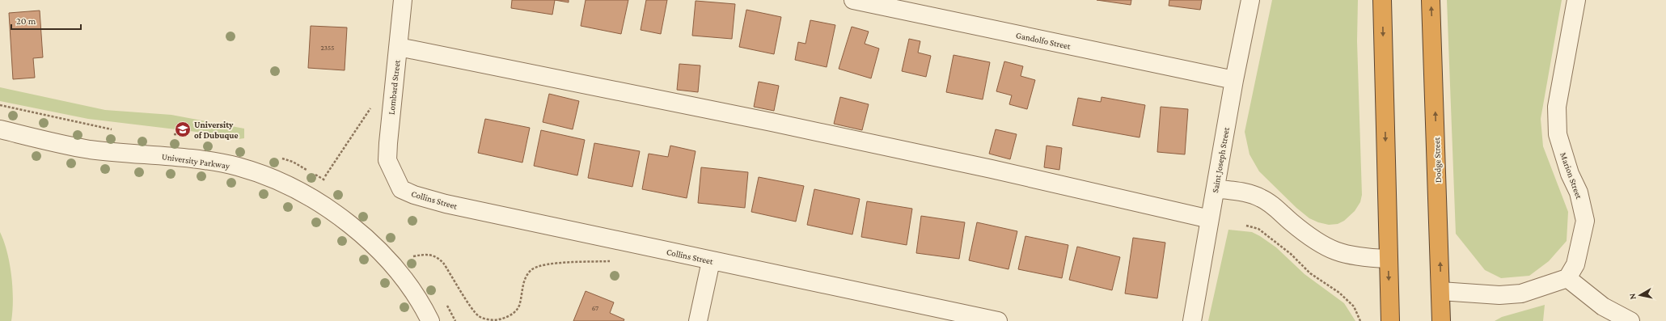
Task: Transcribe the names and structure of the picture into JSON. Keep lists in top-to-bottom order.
{
  "streets": {
    "highway": ["Dodge Street"],
    "street": [
      "Gandolfo Street",
      "Lombard Street",
      "Saint Joseph Street",
      "University Parkway",
      "Marion Street",
      "Collins Street"
    ]
  },
  "crossings": [
    ["Gandolfo Street", "Saint Joseph Street"],
    ["Lombard Street", "Collins Street"]
  ],
  "places": {
    "school or university": ["University of Dubuque"]
  },
  "house_numbers": ["2355", "67"],
  "scale_bar": "20 m",
  "north": "left"
}
